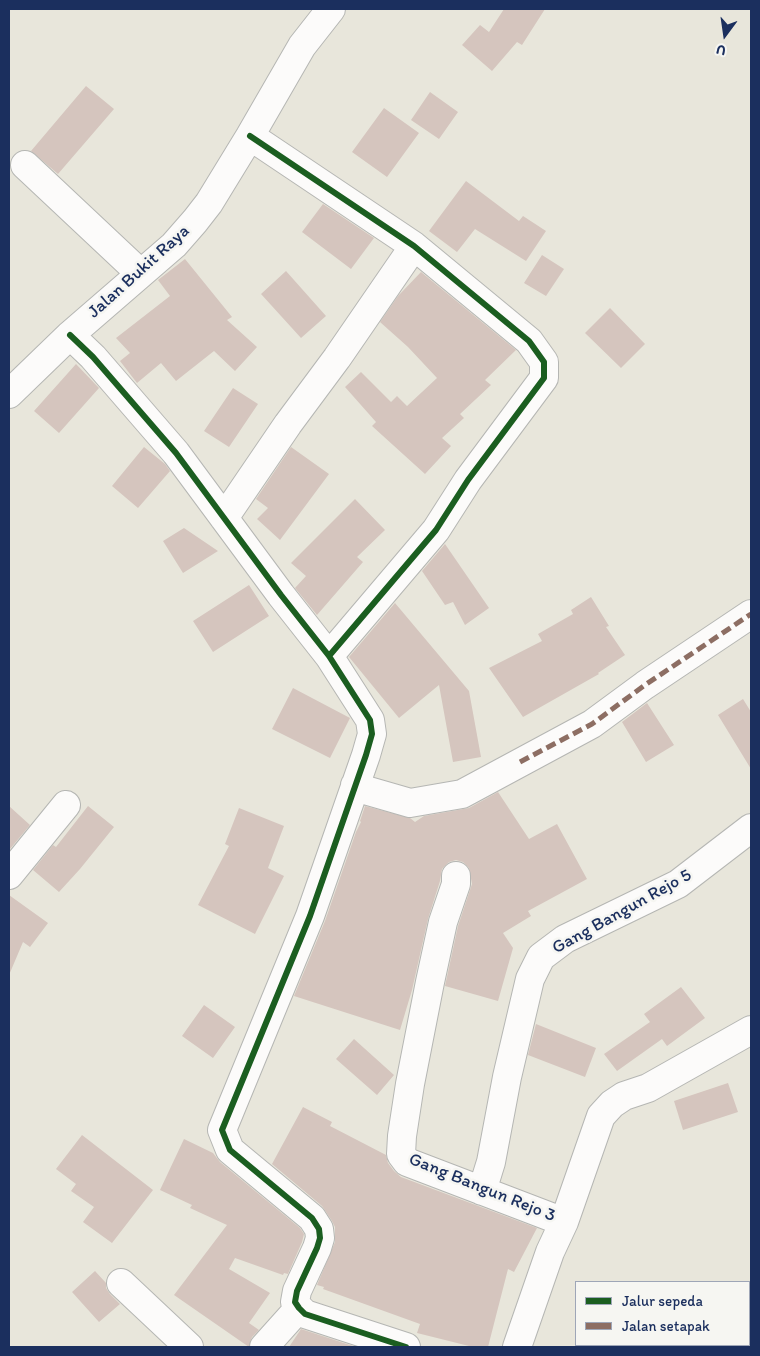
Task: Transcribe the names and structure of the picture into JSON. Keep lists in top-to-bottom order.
{
  "streets": {
    "street": ["Jalan Bukit Raya", "Gang Bangun Rejo 5", "Gang Bangun Rejo 3"]
  },
  "crossings": [
    ["Gang Bangun Rejo 5", "Gang Bangun Rejo 3"]
  ],
  "legend": ["Jalur sepeda", "Jalan setapak"],
  "north": "bottom"
}
